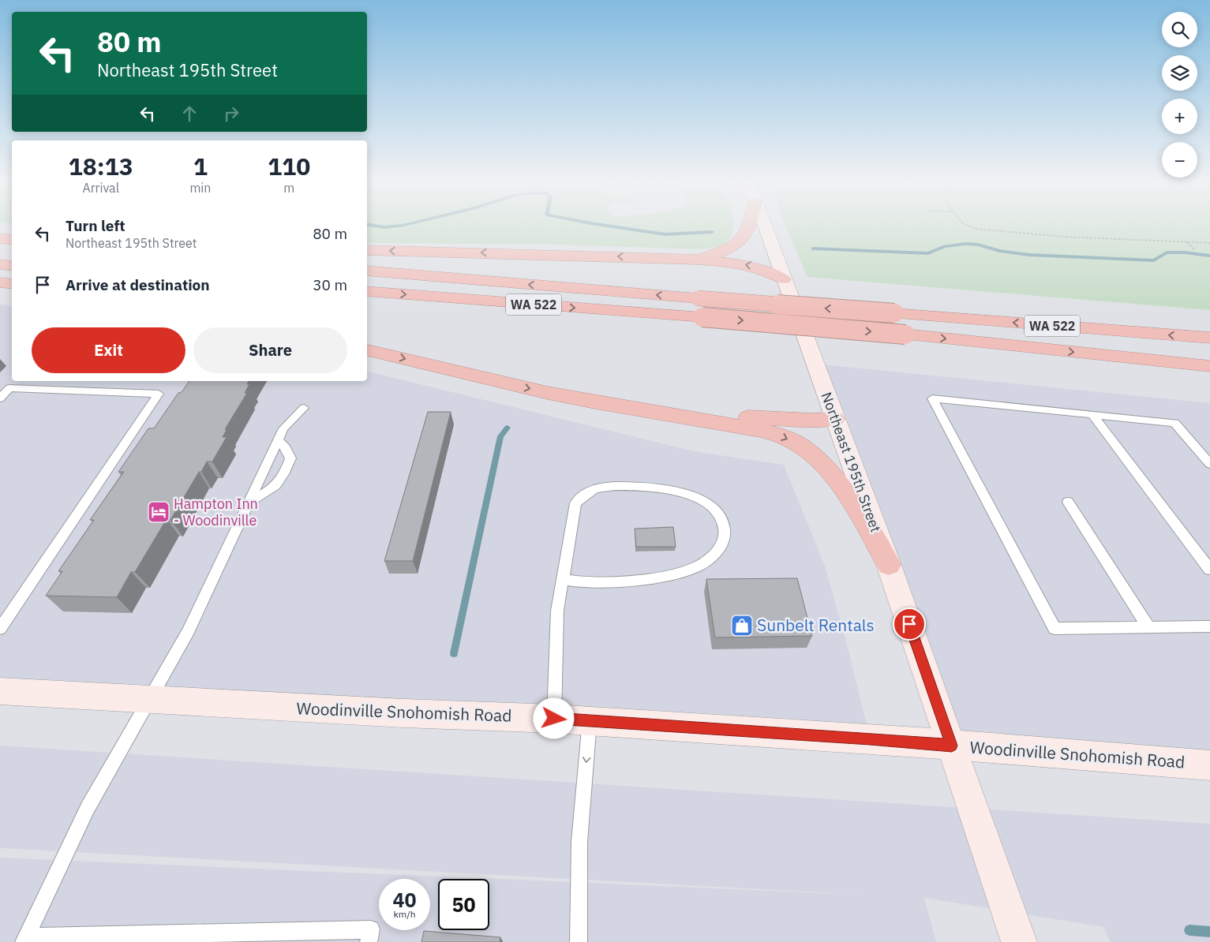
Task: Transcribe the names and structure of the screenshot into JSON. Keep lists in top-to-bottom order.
{
  "streets": {
    "highway": ["WA 522"],
    "main road": ["Northeast 195th Street", "Woodinville Snohomish Road"]
  },
  "crossings": [
    ["Northeast 195th Street", "Woodinville Snohomish Road"]
  ],
  "places": {
    "hotel": ["Hampton Inn - Woodinville"],
    "shop": ["Sunbelt Rentals"]
  },
  "page": {
    "map_buttons": ["+", "−"],
    "turn": ["80 m", "Northeast 195th Street"],
    "eta": [
      "18:13",
      "Arrival",
      "1",
      "min",
      "110",
      "m"
    ],
    "list": [
      {
        "name": "Turn left",
        "note": "Northeast 195th Street",
        "value": "80 m"
      },
      {
        "name": "Arrive at destination",
        "value": "30 m"
      }
    ],
    "buttons": ["Exit", "Share"],
    "speed": "40 km/h",
    "limit": "50"
  }
}
